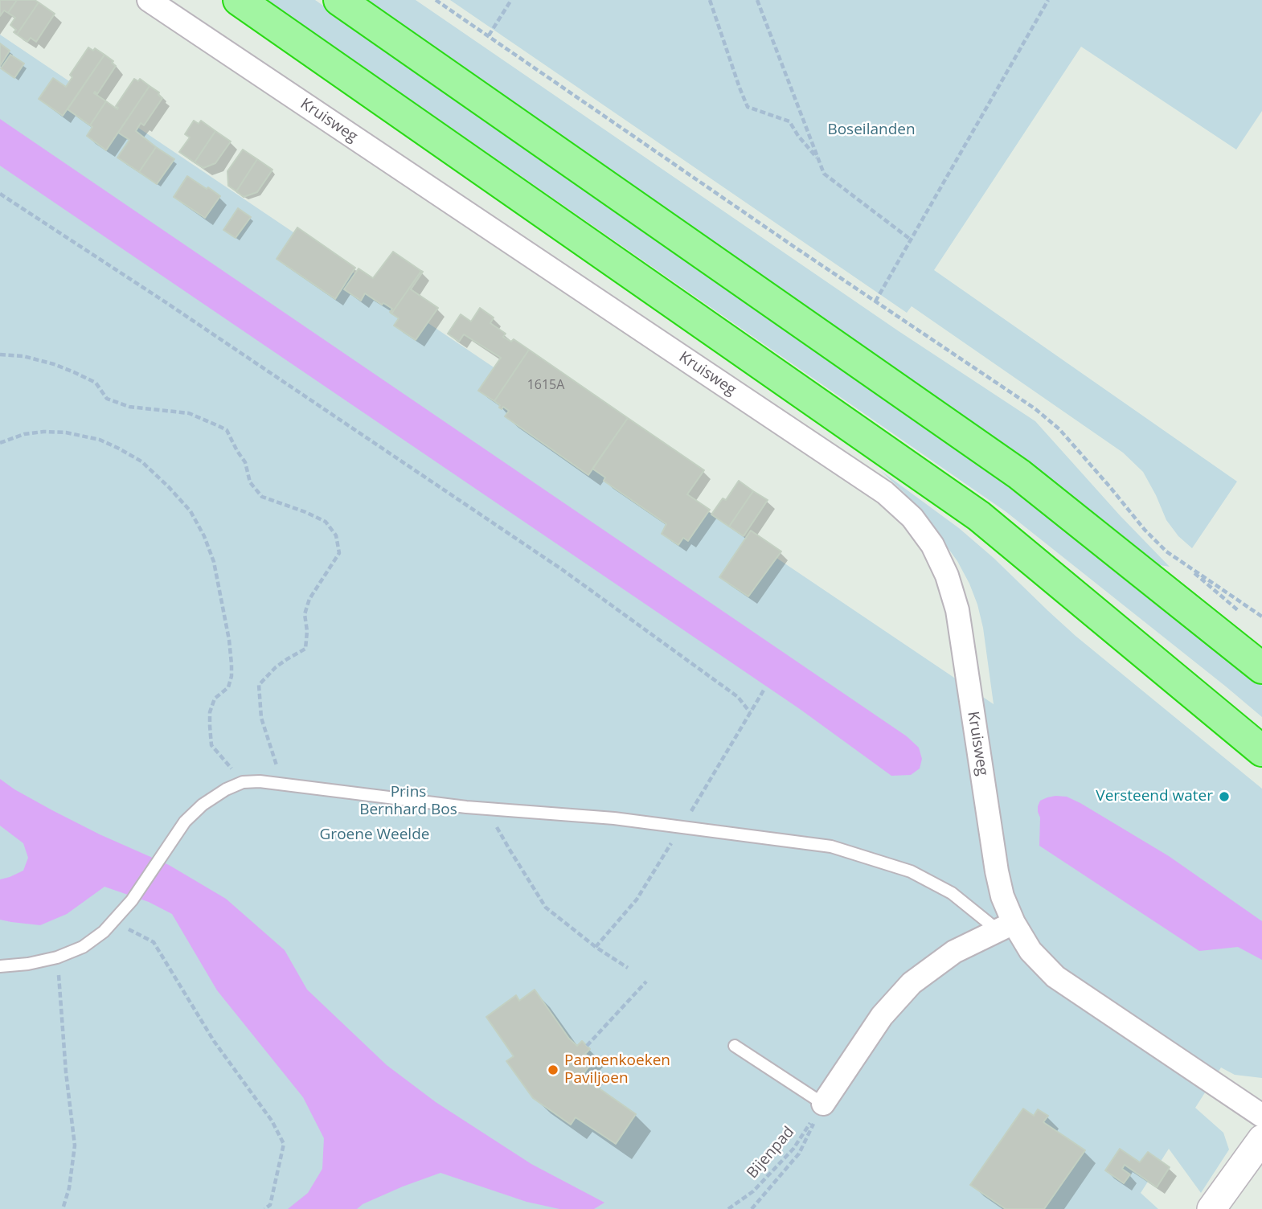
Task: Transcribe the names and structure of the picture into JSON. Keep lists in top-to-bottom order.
{
  "streets": {
    "street": ["Kruisweg"],
    "path": ["Bijenpad"]
  },
  "parks": ["Boseilanden", "Prins Bernhard Bos", "Groene Weelde"],
  "places": ["Versteend water", "Pannenkoeken Paviljoen"],
  "house_numbers": ["1615A"]
}
